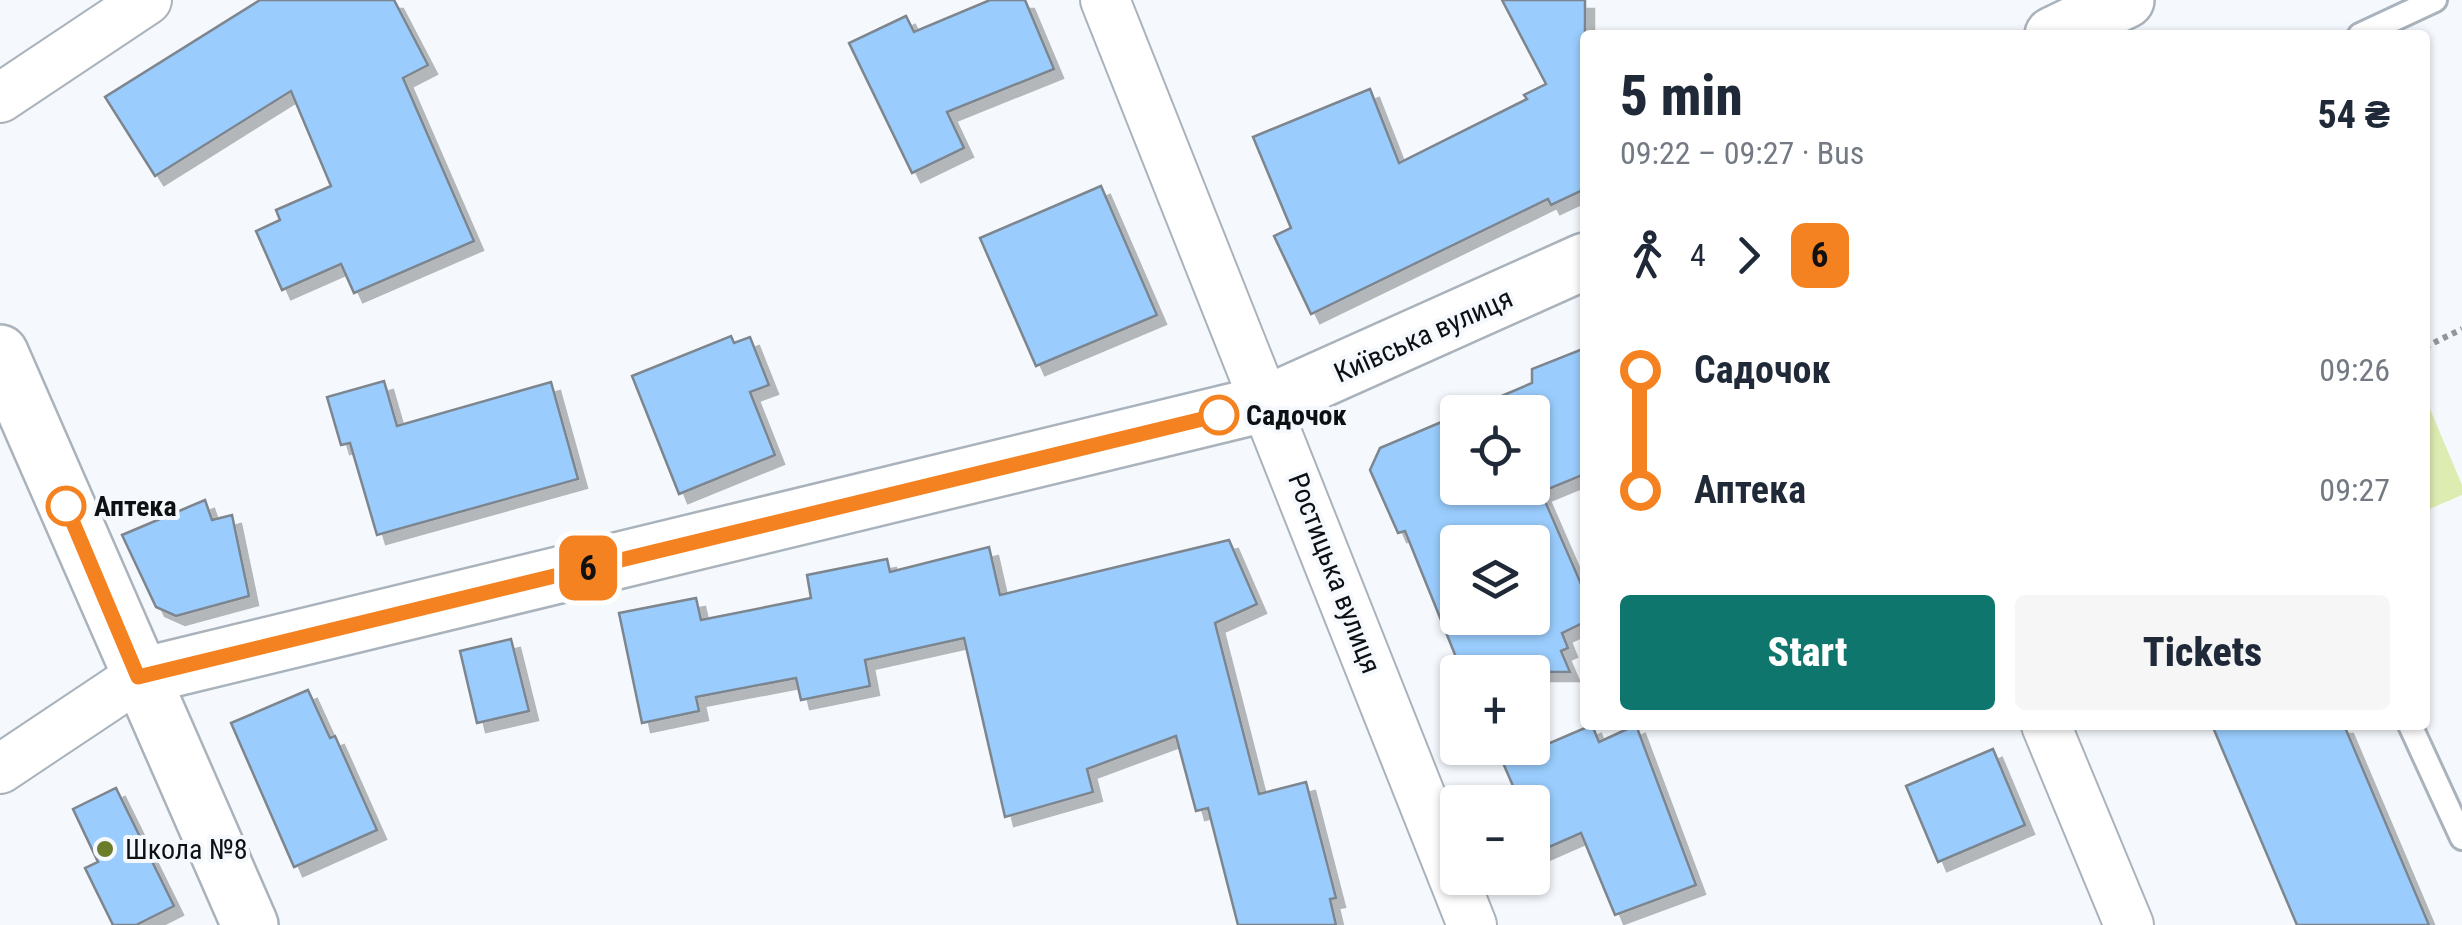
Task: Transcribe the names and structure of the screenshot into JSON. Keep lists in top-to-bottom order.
{
  "streets": {
    "street": ["Київська вулиця", "Ростицька вулиця"]
  },
  "crossings": [
    ["Київська вулиця", "Ростицька вулиця"]
  ],
  "places": ["Садочок", "Аптека", "Школа №8"],
  "lines": ["bus line 6"],
  "page": {
    "on_map": "6",
    "heading": ["5 min", "09:22 – 09:27 · Bus", "54 ₴"],
    "legs": ["4", "6"],
    "list": [
      {
        "name": "Садочок",
        "value": "09:26"
      },
      {
        "name": "Аптека",
        "value": "09:27"
      }
    ],
    "map_buttons": ["+", "−"],
    "buttons": ["Start", "Tickets"]
  }
}
